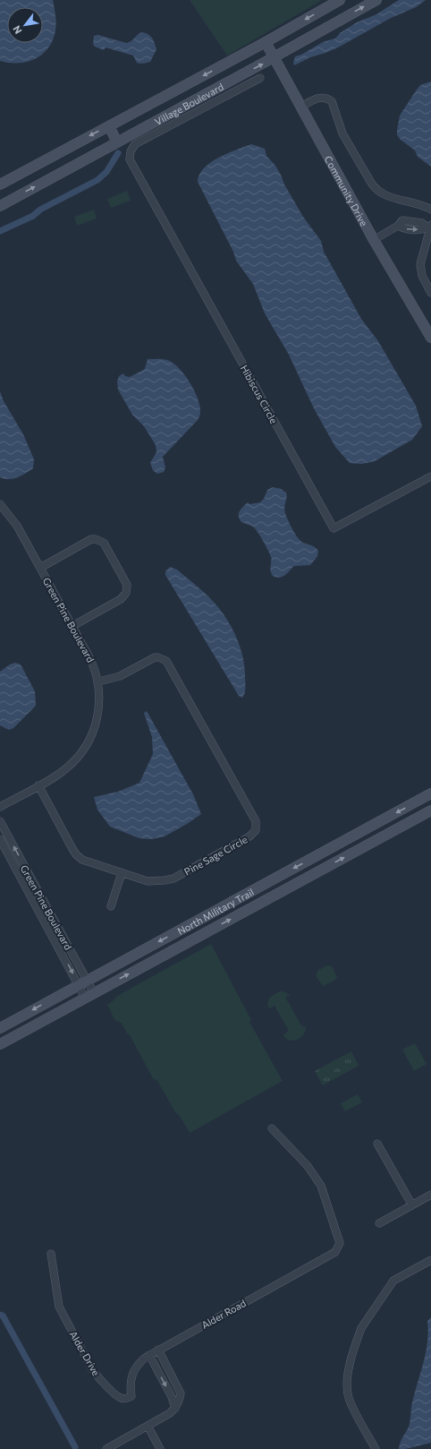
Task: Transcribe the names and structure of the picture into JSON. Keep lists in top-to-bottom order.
{
  "streets": {
    "street": [
      "Village Boulevard",
      "Community Drive",
      "Hibiscus Circle",
      "Green Pine Boulevard",
      "Pine Sage Circle",
      "North Military Trail",
      "Alder Road",
      "Alder Drive"
    ]
  },
  "crossings": [
    ["Village Boulevard", "Community Drive"],
    ["Green Pine Boulevard", "Pine Sage Circle"],
    ["Green Pine Boulevard", "North Military Trail"],
    ["Alder Road", "Alder Drive"]
  ],
  "north": "bottom left"
}
